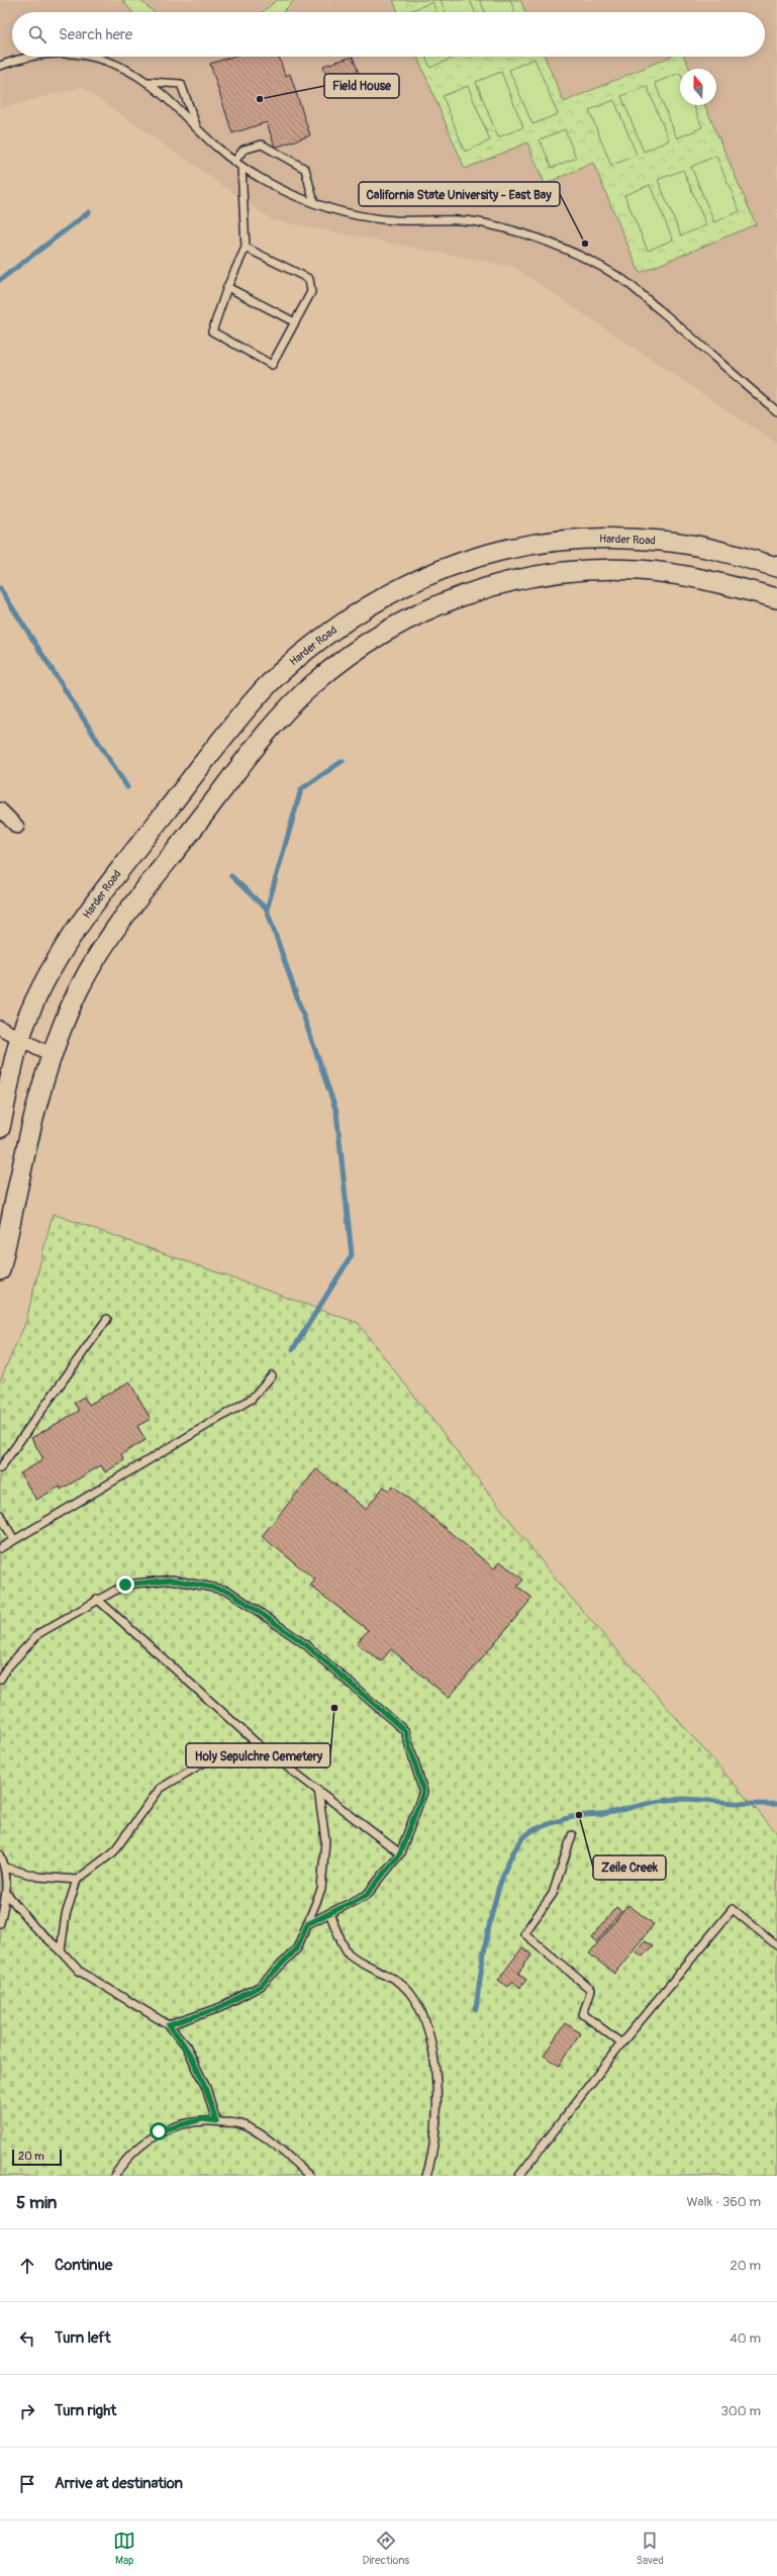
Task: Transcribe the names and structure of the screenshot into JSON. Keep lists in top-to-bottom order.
{
  "streets": {
    "street": ["Harder Road"]
  },
  "places": [
    "Field House",
    "California State University - East Bay",
    "Holy Sepulchre Cemetery",
    "Zeile Creek"
  ],
  "scale_bar": "20 m",
  "north": "top",
  "page": {
    "search": "Search here",
    "scale": "20 m",
    "heading": ["5 min", "Walk · 360 m"],
    "list": [
      ["Continue", "20 m"],
      ["Turn left", "40 m"],
      ["Turn right", "300 m"],
      "Arrive at destination"
    ],
    "nav": ["Map", "Directions", "Saved"]
  }
}
